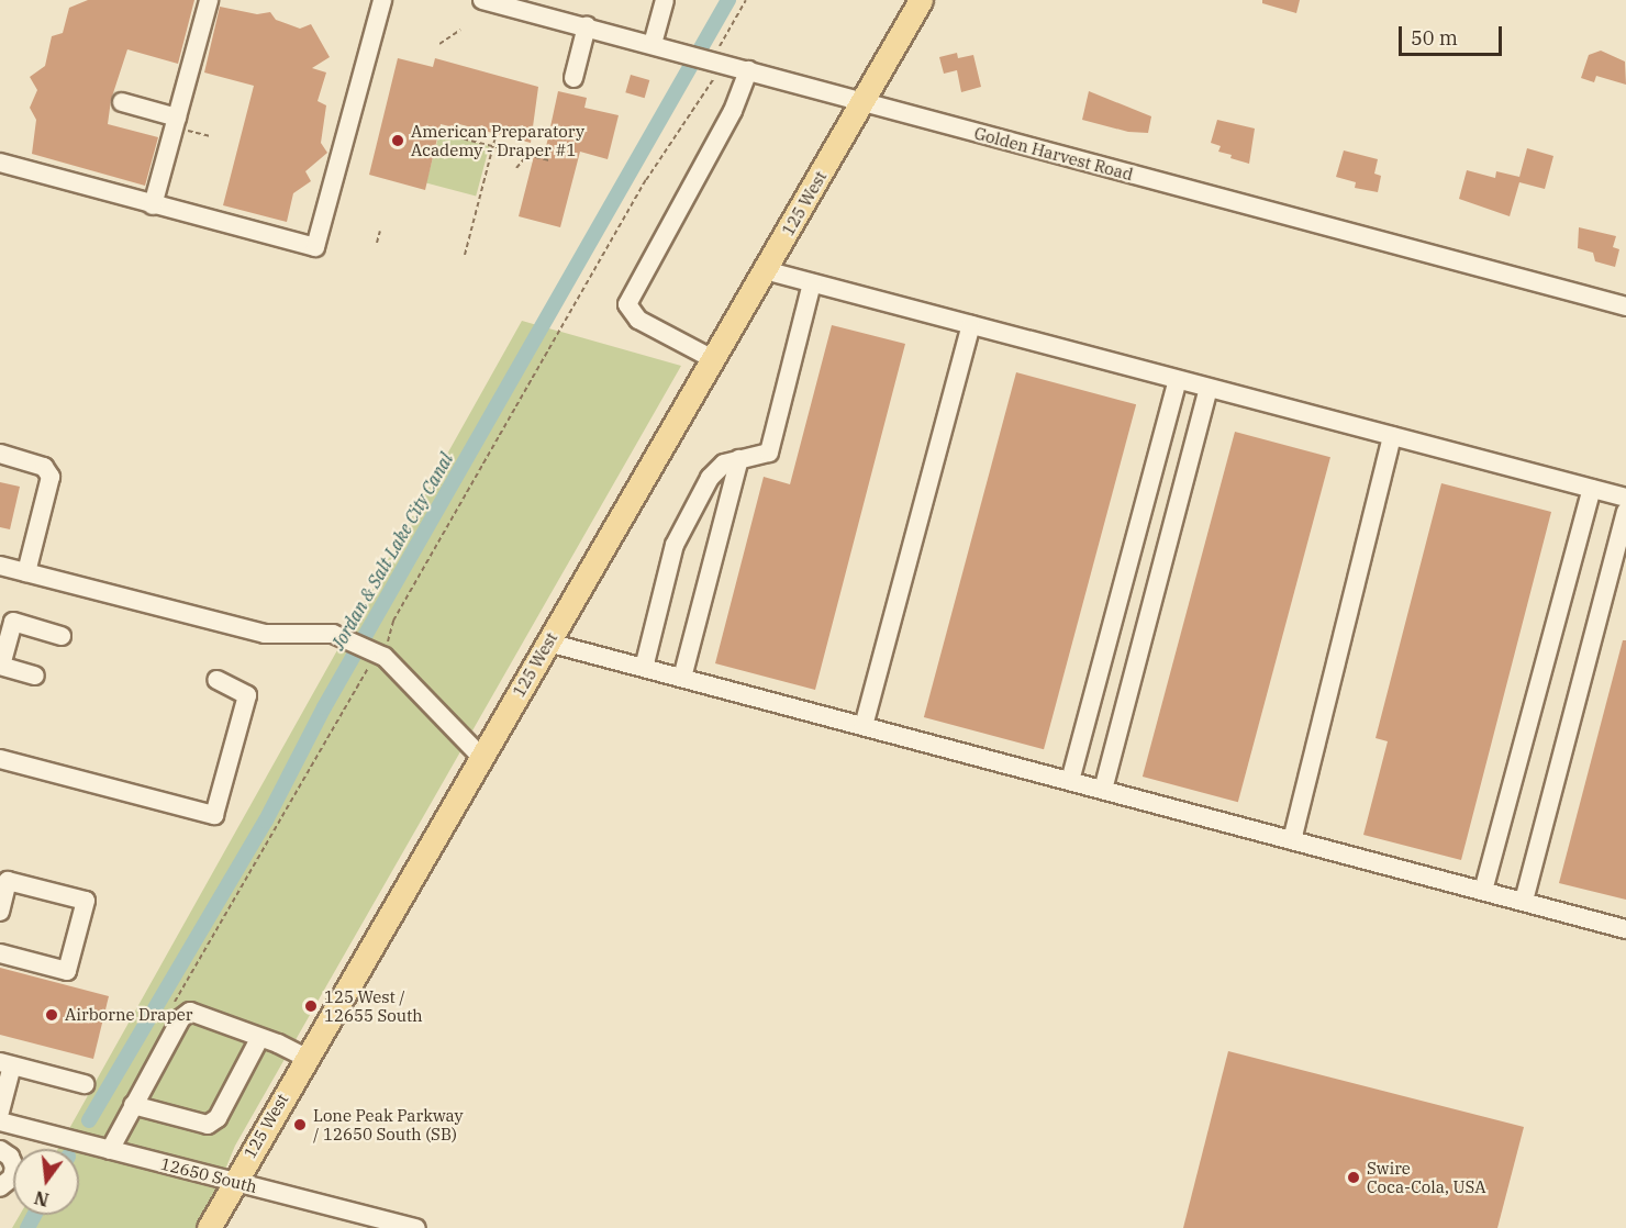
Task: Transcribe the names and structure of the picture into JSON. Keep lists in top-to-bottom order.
{
  "streets": {
    "main road": ["125 West"],
    "street": ["Golden Harvest Road", "12650 South"]
  },
  "crossings": [
    ["Golden Harvest Road", "125 West"],
    ["125 West", "12650 South"]
  ],
  "water": ["Jordan & Salt Lake City Canal"],
  "places": [
    "American Preparatory Academy - Draper #1",
    "125 West / 12655 South",
    "Airborne Draper",
    "Lone Peak Parkway / 12650 South (SB)",
    "Swire Coca-Cola, USA"
  ],
  "scale_bar": "50 m",
  "north": "bottom"
}
